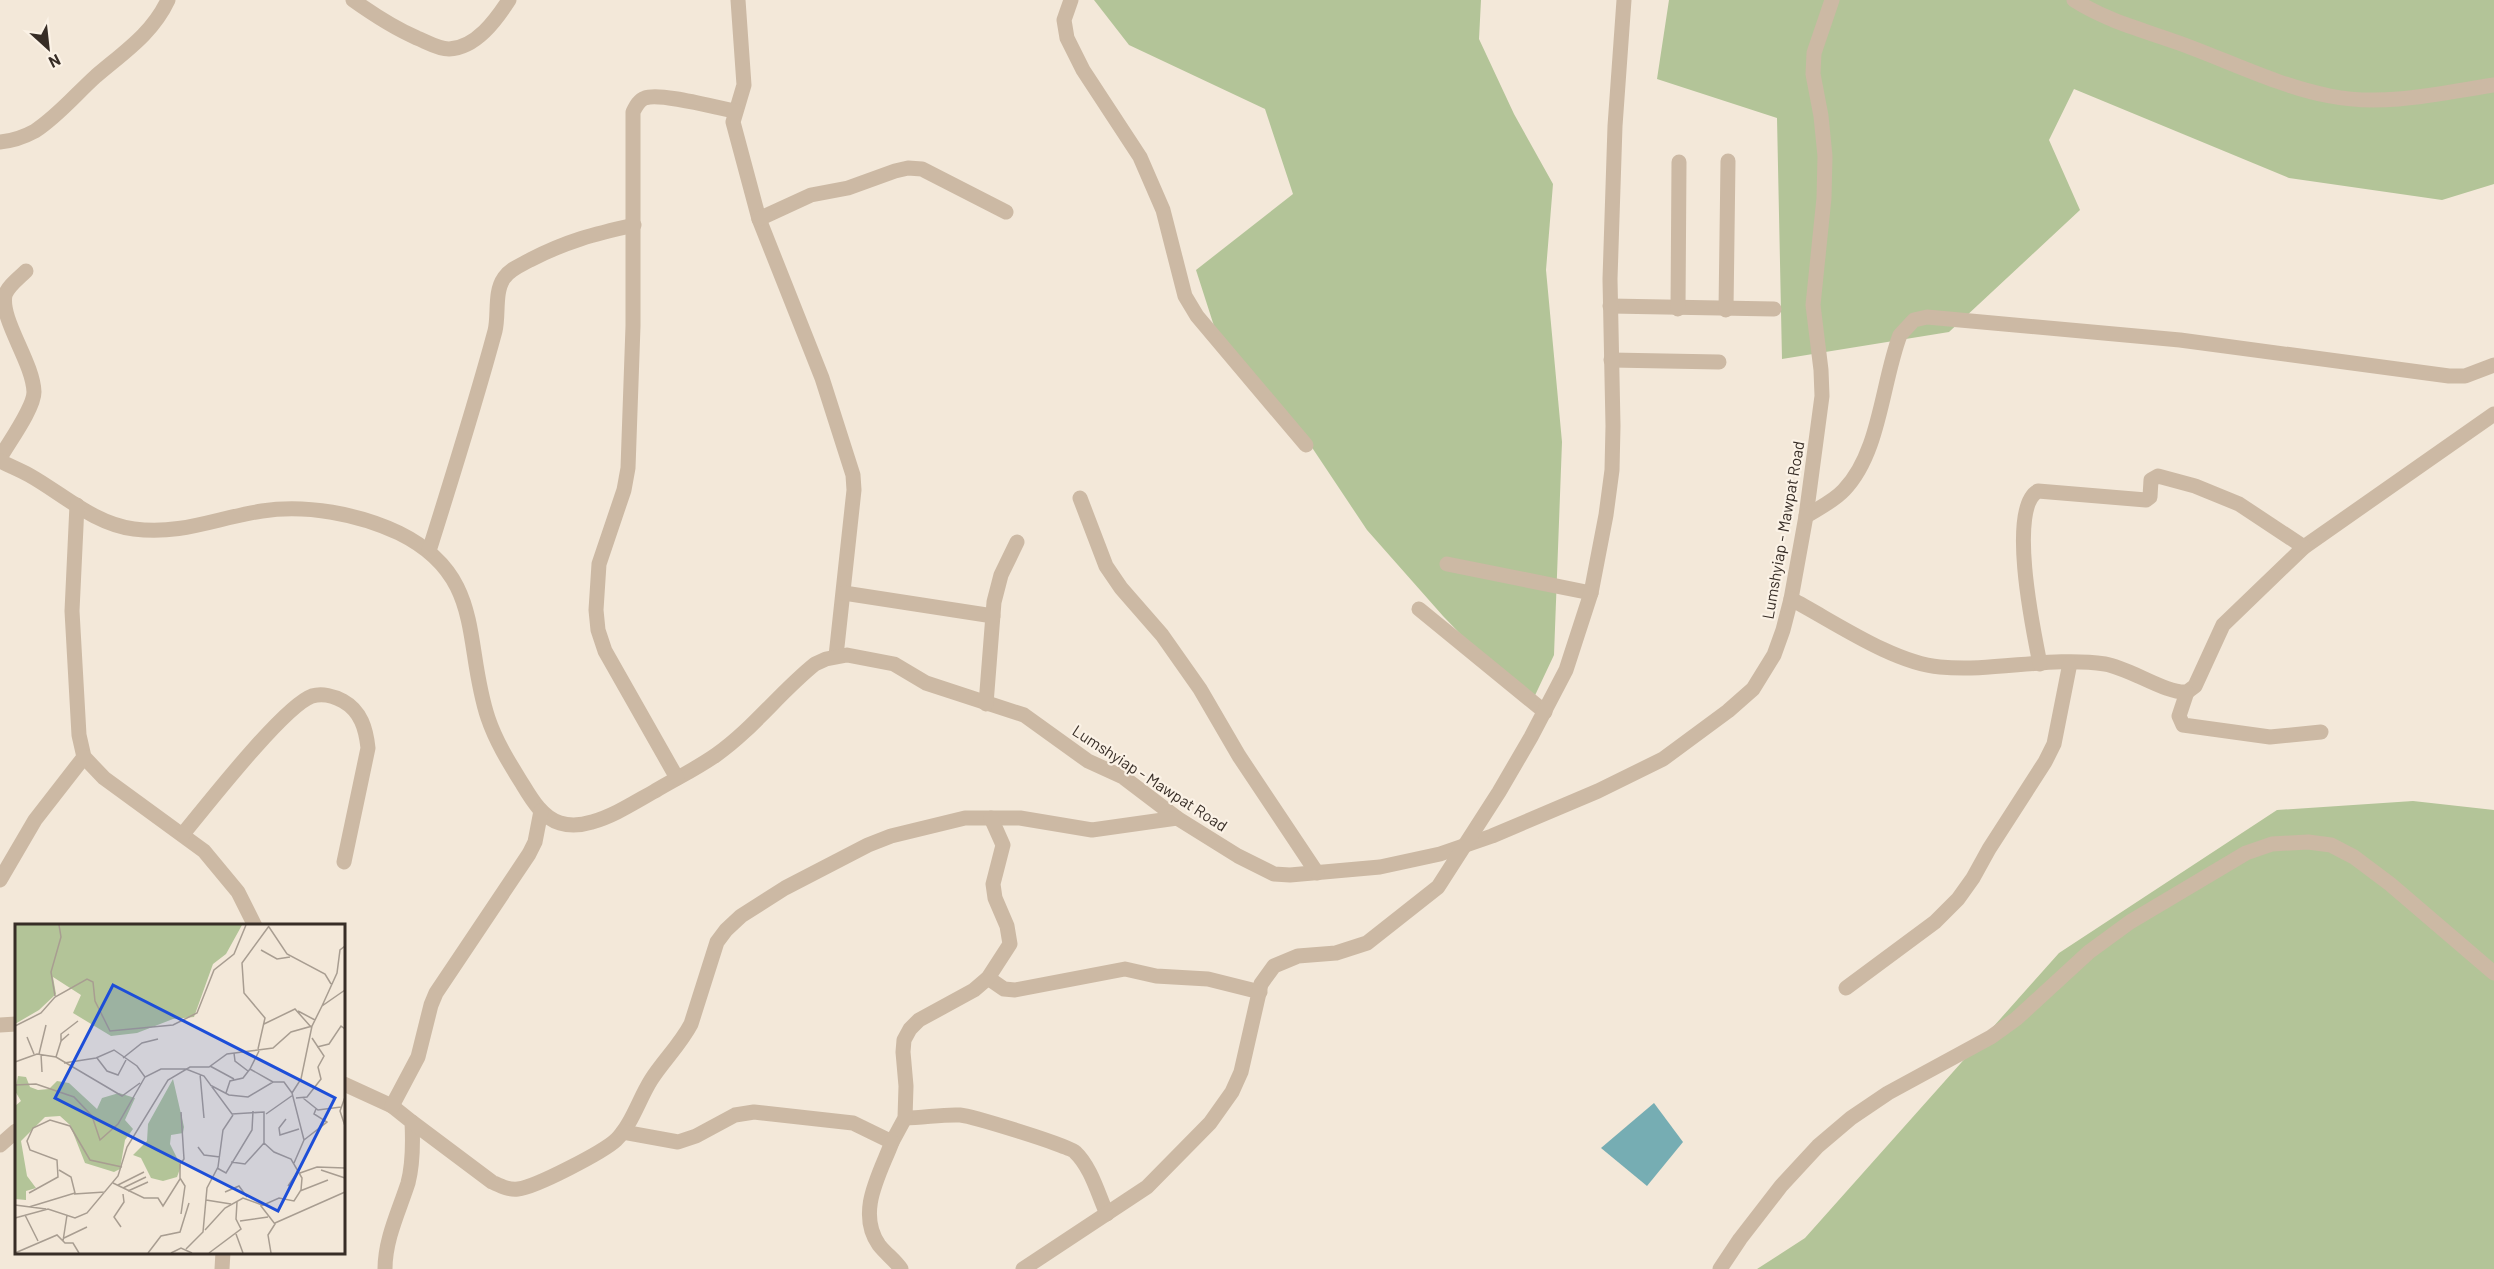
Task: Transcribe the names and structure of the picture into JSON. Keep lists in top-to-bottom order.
{
  "streets": {
    "street": ["Lumshyiap - Mawpat Road"]
  },
  "north": "bottom right"
}
